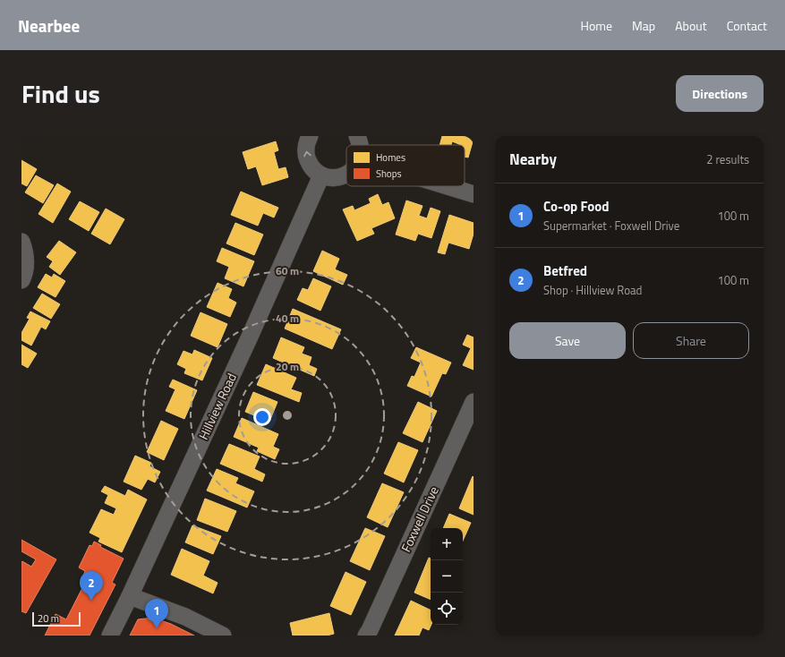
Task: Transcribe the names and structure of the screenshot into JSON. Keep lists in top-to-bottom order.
{
  "streets": {
    "street": ["Hillview Road", "Foxwell Drive"]
  },
  "legend": ["Homes", "Shops"],
  "scale_bar": "20 m",
  "page": {
    "header": "Nearbee",
    "nav": [
      "Home",
      "Map",
      "About",
      "Contact"
    ],
    "title": "Find us",
    "buttons": [
      "Directions",
      ["Save", "Share"]
    ],
    "heading": ["Nearby", "2 results"],
    "list": [
      {
        "mark": "1",
        "name": "Co-op Food",
        "note": "Supermarket · Foxwell Drive",
        "value": "100 m"
      },
      {
        "mark": "2",
        "name": "Betfred",
        "note": "Shop · Hillview Road",
        "value": "100 m"
      }
    ],
    "map_buttons": ["+", "−"],
    "pins": ["2", "1"],
    "scale": "20 m"
  },
  "rings": ["60 m", "40 m", "20 m"]
}
